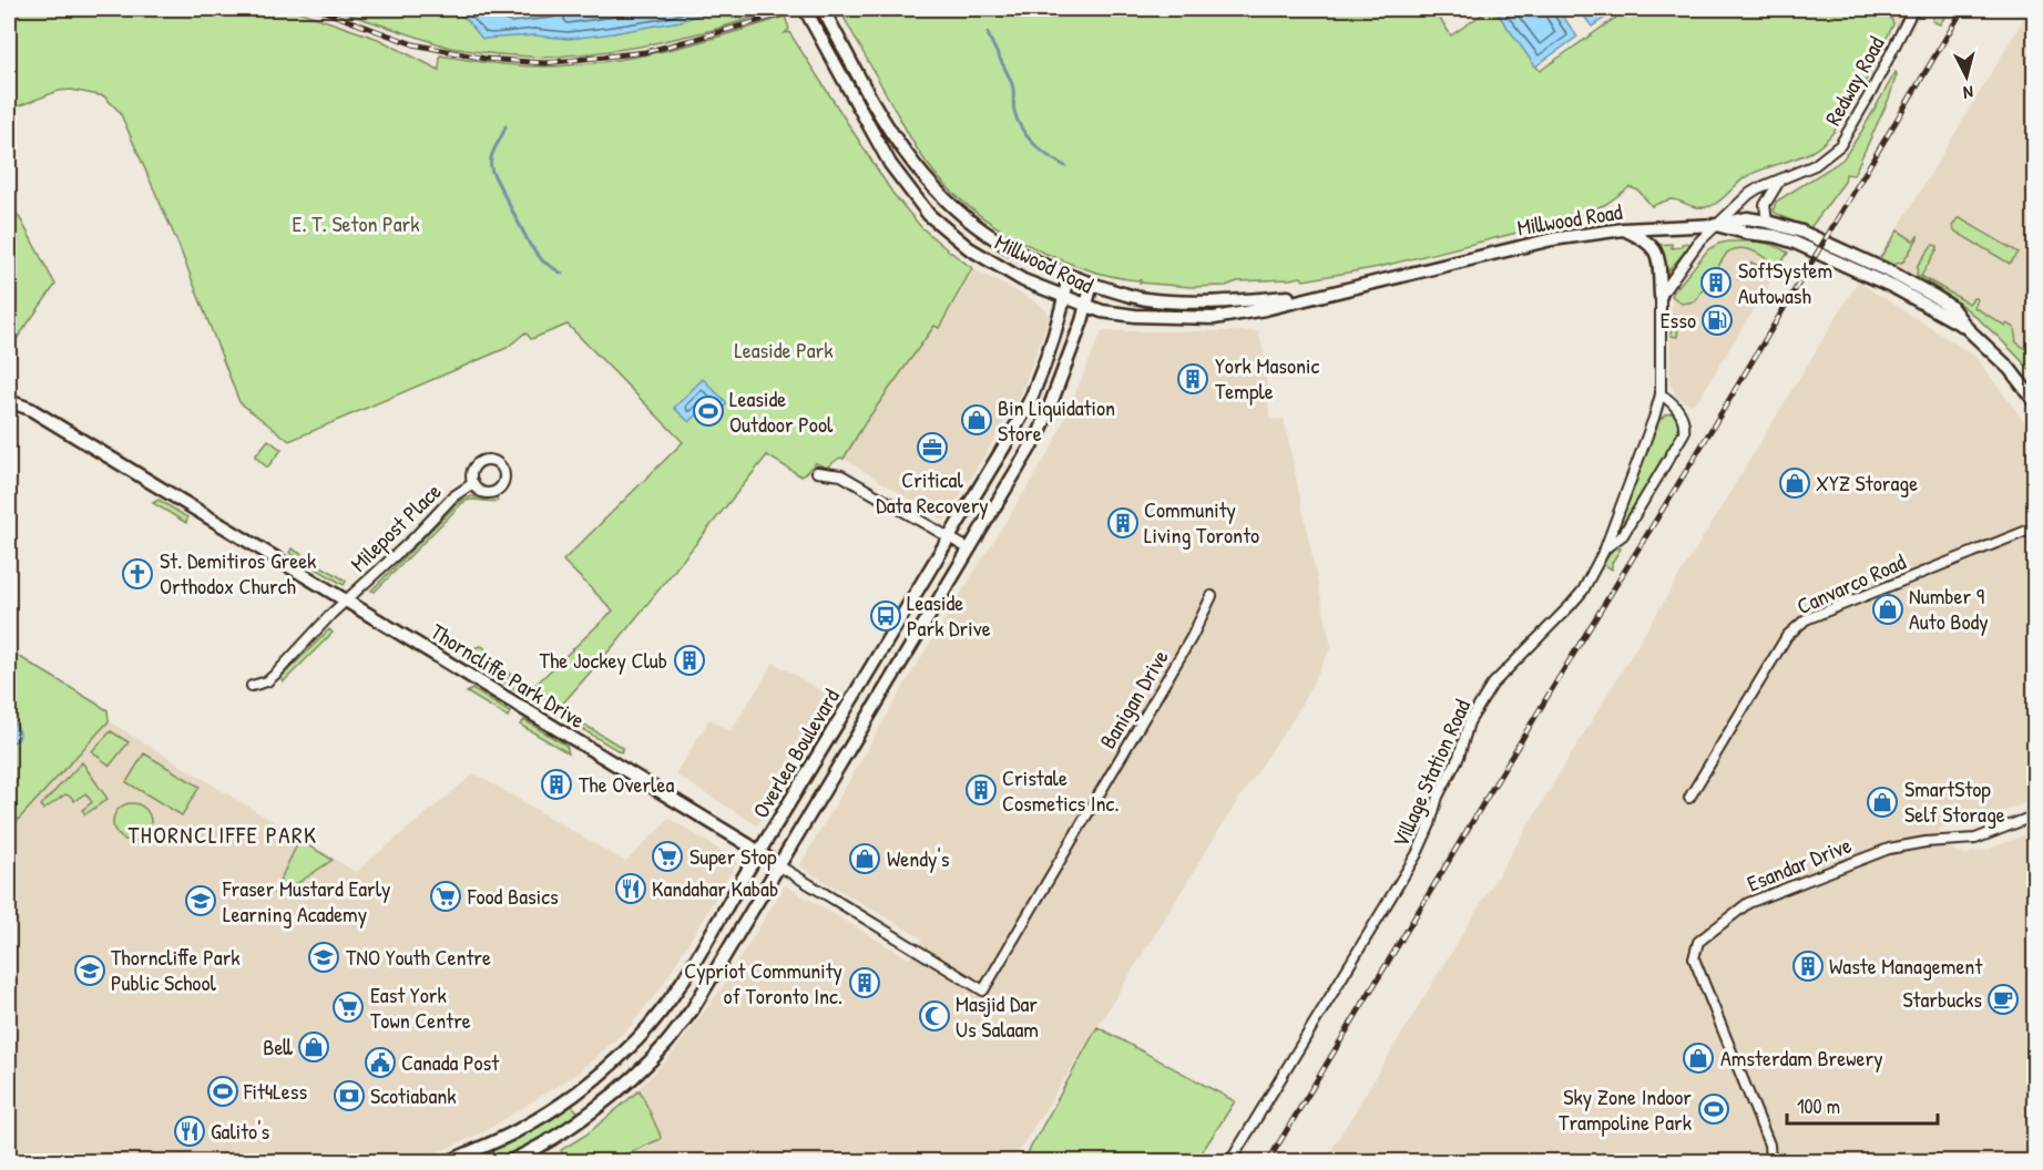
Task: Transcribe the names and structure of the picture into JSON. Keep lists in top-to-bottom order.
{
  "streets": {
    "main road": ["Millwood Road", "Thorncliffe Park Drive", "Overlea Boulevard"],
    "street": [
      "Redway Road",
      "Milepost Place",
      "Canvarco Road",
      "Banigan Drive",
      "Village Station Road",
      "Esandar Drive"
    ]
  },
  "crossings": [
    ["Redway Road", "Millwood Road"],
    ["Millwood Road", "Overlea Boulevard"],
    ["Milepost Place", "Thorncliffe Park Drive"],
    ["Thorncliffe Park Drive", "Banigan Drive"],
    ["Thorncliffe Park Drive", "Overlea Boulevard"]
  ],
  "districts": ["THORNCLIFFE PARK"],
  "parks": ["E. T. Seton Park", "Leaside Park"],
  "places": {
    "building": [
      "SoftSystem Autowash",
      "York Masonic Temple",
      "Community Living Toronto",
      "The Jockey Club",
      "The Overlea",
      "Cristale Cosmetics Inc.",
      "Waste Management",
      "Cypriot Community of Toronto Inc."
    ],
    "fuel station": ["Esso"],
    "sports": ["Leaside Outdoor Pool", "Fit4Less", "Sky Zone Indoor Trampoline Park"],
    "shop": [
      "Bin Liquidation Store",
      "XYZ Storage",
      "Number 9 Auto Body",
      "SmartStop Self Storage",
      "Wendy's",
      "Bell",
      "Amsterdam Brewery"
    ],
    "office": ["Critical Data Recovery"],
    "church": ["St. Demitiros Greek Orthodox Church"],
    "bus stop": ["Leaside Park Drive"],
    "supermarket": ["Super Stop", "Food Basics", "East York Town Centre"],
    "restaurant": ["Kandahar Kabab", "Galito's"],
    "school or university": ["Fraser Mustard Early Learning Academy", "TNO Youth Centre", "Thorncliffe Park Public School"],
    "cafe": ["Starbucks"],
    "mosque": ["Masjid Dar Us Salaam"],
    "public building": ["Canada Post"],
    "bank": ["Scotiabank"]
  },
  "scale_bar": "100 m",
  "north": "bottom"
}
